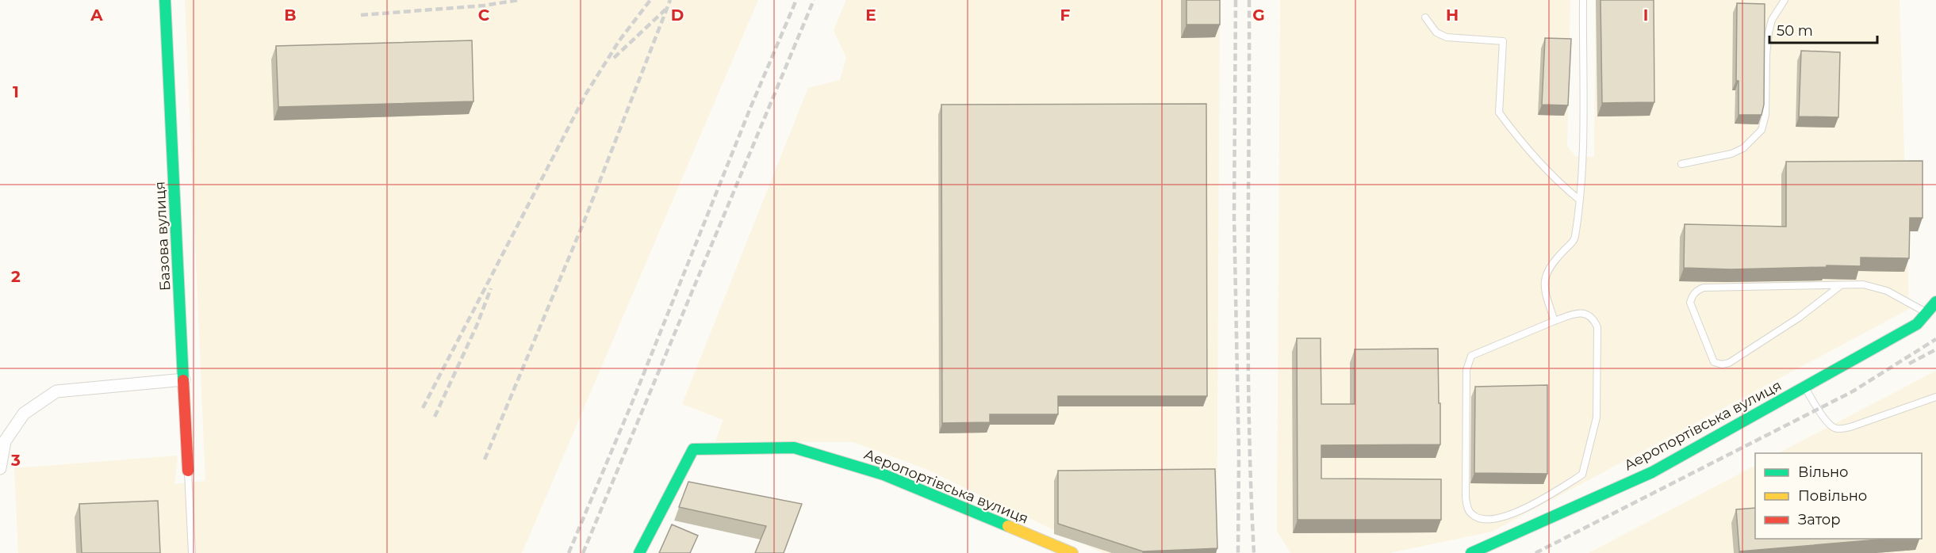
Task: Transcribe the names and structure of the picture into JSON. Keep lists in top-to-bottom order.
{
  "streets": {
    "street": ["Базова вулиця", "Аеропортівська вулиця"]
  },
  "legend": ["Вільно", "Повільно", "Затор"],
  "scale_bar": "50 m",
  "grid": {
    "columns": [
      "A",
      "B",
      "C",
      "D",
      "E",
      "F",
      "G",
      "H",
      "I"
    ],
    "rows": ["1", "2", "3"]
  }
}
